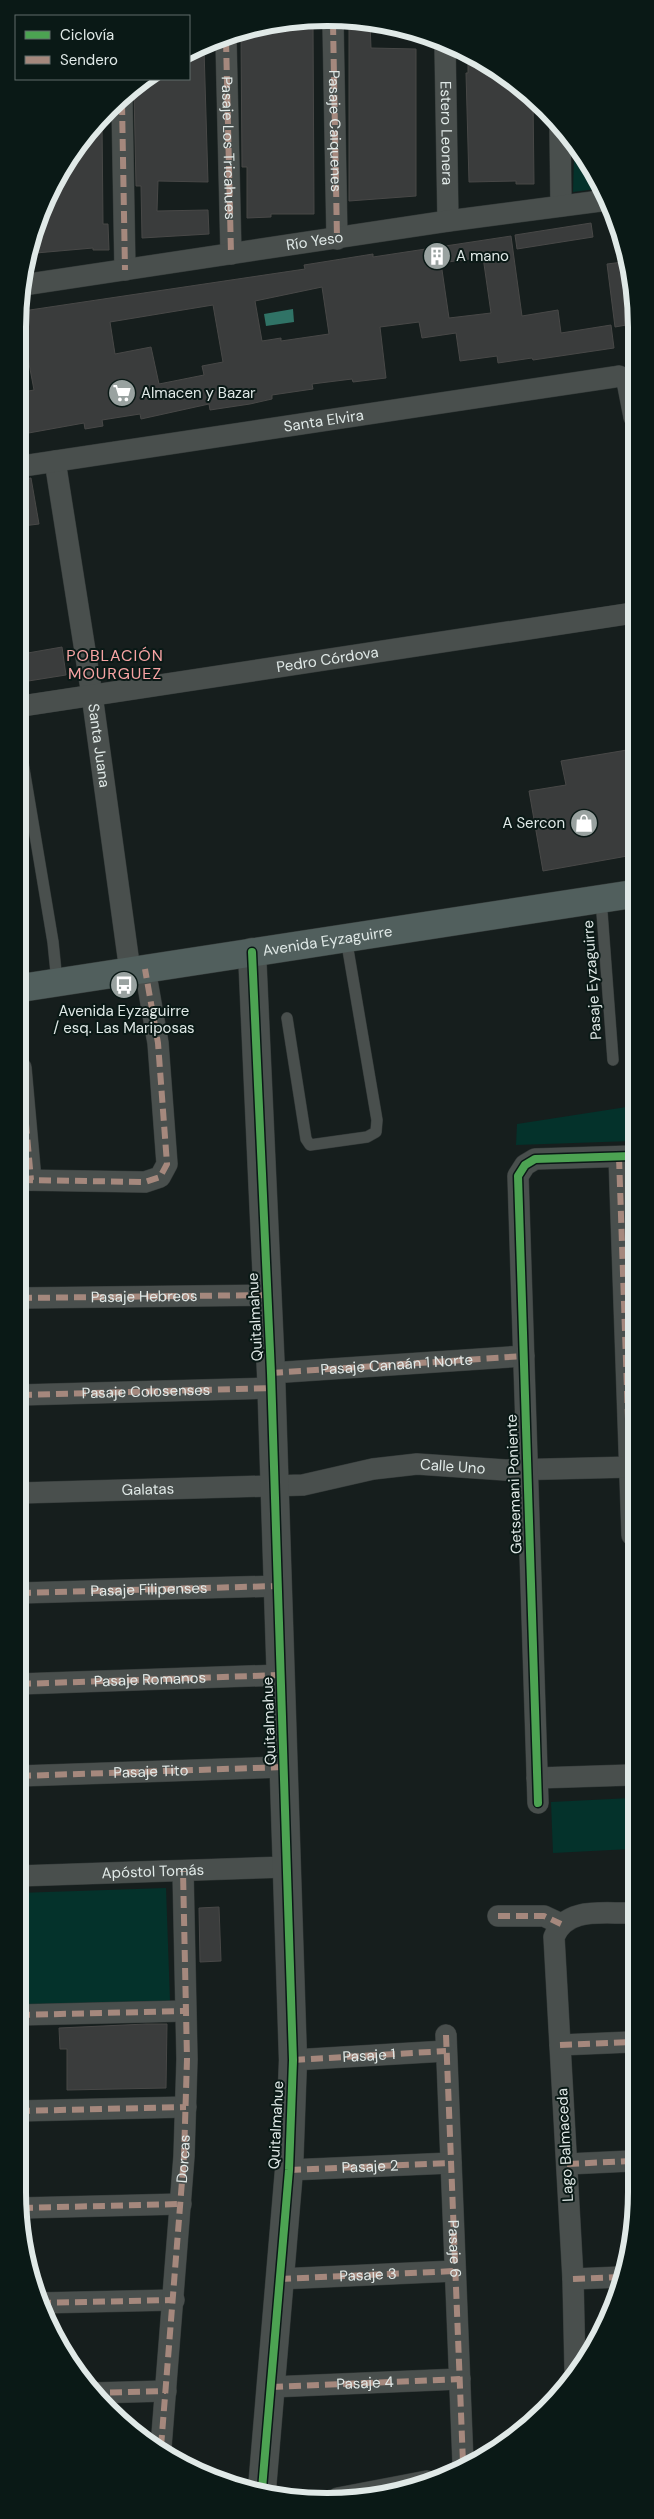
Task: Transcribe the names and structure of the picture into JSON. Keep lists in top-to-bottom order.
{
  "streets": {
    "main road": ["Avenida Eyzaguirre"],
    "street": [
      "Pasaje Caiquenes",
      "Estero Leonera",
      "Pasaje Los Tricahues",
      "Río Yeso",
      "Santa Elvira",
      "Pedro Córdova",
      "Santa Juana",
      "Pasaje Hebreos",
      "Quitalmahue",
      "Pasaje Canaán 1 Norte",
      "Pasaje Colosenses",
      "Calle Uno",
      "Getsemani Poniente",
      "Galatas",
      "Pasaje Filipenses",
      "Pasaje Romanos",
      "Pasaje Tito",
      "Apóstol Tomás",
      "Pasaje 1",
      "Lago Balmaceda",
      "Dorcas",
      "Pasaje 2",
      "Pasaje 6",
      "Pasaje 3",
      "Pasaje 4"
    ],
    "lane": ["Pasaje Eyzaguirre"]
  },
  "crossings": [
    ["Pasaje Caiquenes", "Río Yeso"],
    ["Estero Leonera", "Río Yeso"],
    ["Pasaje Los Tricahues", "Río Yeso"],
    ["Santa Elvira", "Santa Juana"],
    ["Pedro Córdova", "Santa Juana"],
    ["Santa Juana", "Avenida Eyzaguirre"],
    ["Avenida Eyzaguirre", "Pasaje Eyzaguirre"],
    ["Avenida Eyzaguirre", "Quitalmahue"],
    ["Pasaje Hebreos", "Quitalmahue"],
    ["Quitalmahue", "Pasaje Canaán 1 Norte"],
    ["Quitalmahue", "Pasaje Colosenses"],
    ["Quitalmahue", "Calle Uno"],
    ["Quitalmahue", "Galatas"],
    ["Quitalmahue", "Pasaje Filipenses"],
    ["Quitalmahue", "Pasaje Romanos"],
    ["Quitalmahue", "Pasaje Tito"],
    ["Quitalmahue", "Apóstol Tomás"],
    ["Quitalmahue", "Pasaje 1"],
    ["Quitalmahue", "Pasaje 2"],
    ["Quitalmahue", "Pasaje 3"],
    ["Quitalmahue", "Pasaje 4"],
    ["Pasaje Canaán 1 Norte", "Pasaje Colosenses"],
    ["Pasaje Canaán 1 Norte", "Getsemani Poniente"],
    ["Calle Uno", "Getsemani Poniente"],
    ["Calle Uno", "Galatas"],
    ["Apóstol Tomás", "Dorcas"],
    ["Pasaje 1", "Pasaje 6"],
    ["Pasaje 2", "Pasaje 6"],
    ["Pasaje 6", "Pasaje 3"],
    ["Pasaje 6", "Pasaje 4"]
  ],
  "districts": ["POBLACIÓN MOURGUEZ"],
  "places": {
    "building": ["A mano"],
    "supermarket": ["Almacen y Bazar"],
    "shop": ["A Sercon"],
    "bus stop": ["Avenida Eyzaguirre / esq. Las Mariposas"]
  },
  "legend": ["Ciclovía", "Sendero"]
}
